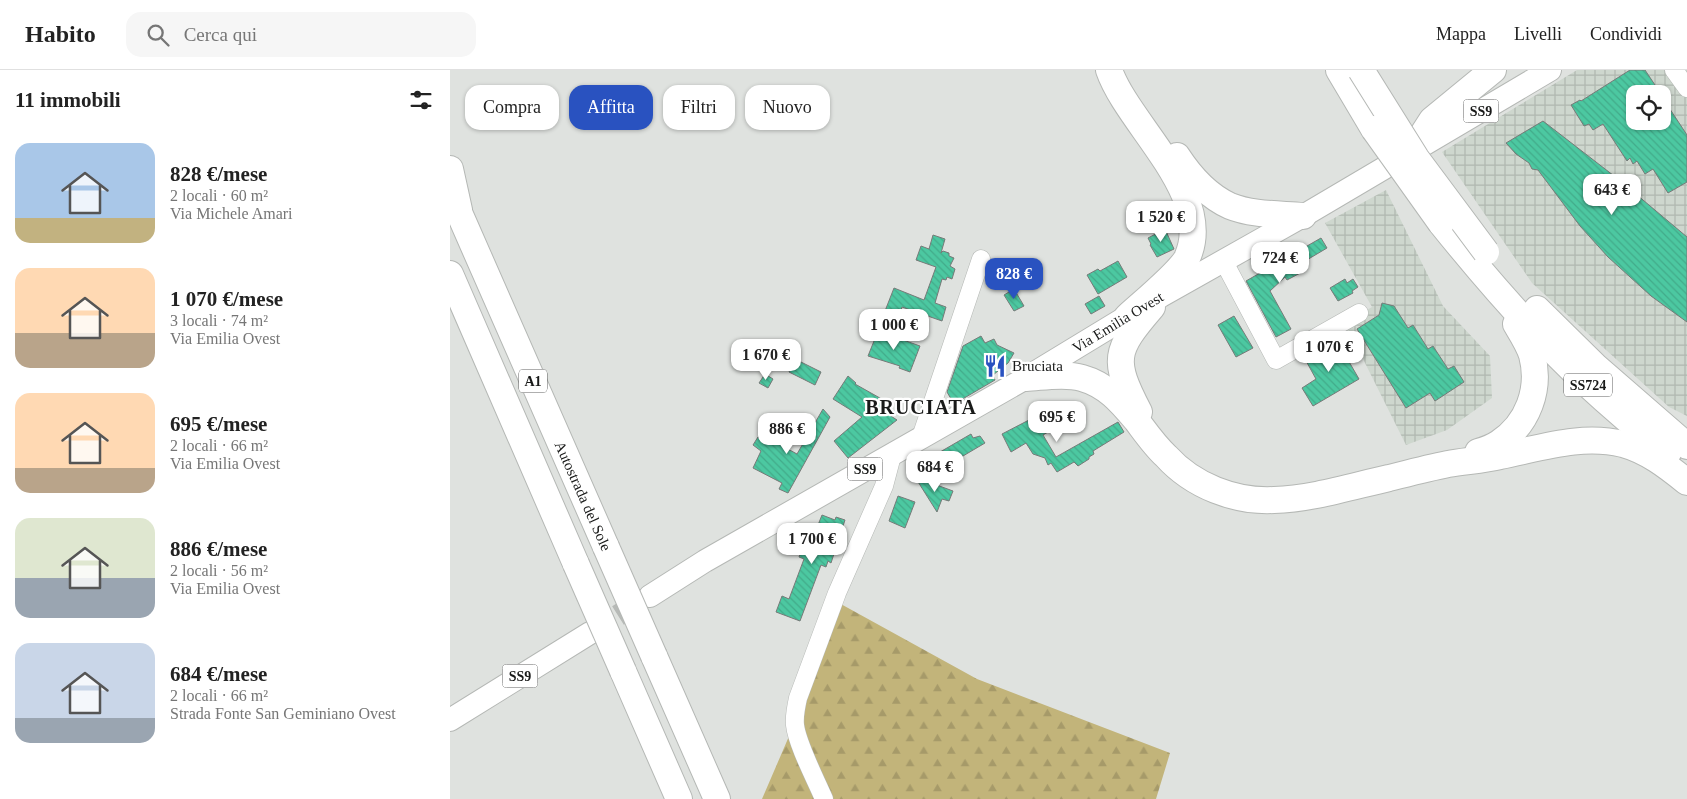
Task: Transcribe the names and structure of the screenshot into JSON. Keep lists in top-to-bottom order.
{
  "streets": {
    "highway": ["A1", "SS724", "Autostrada del Sole"],
    "main road": ["SS9", "Via Emilia Ovest"]
  },
  "districts": ["BRUCIATA"],
  "places": {
    "restaurant": ["Bruciata"]
  },
  "page": {
    "header": "Habito",
    "search": "Cerca qui",
    "nav": ["Mappa", "Livelli", "Condividi"],
    "heading": "11 immobili",
    "chip": [
      "Compra",
      "Affitta",
      "Filtri",
      "Nuovo"
    ],
    "list": [
      {
        "name": "828 €/mese",
        "note": "2 locali · 60 m² · Via Michele Amari"
      },
      {
        "name": "1 070 €/mese",
        "note": "3 locali · 74 m² · Via Emilia Ovest"
      },
      {
        "name": "695 €/mese",
        "note": "2 locali · 66 m² · Via Emilia Ovest"
      },
      {
        "name": "886 €/mese",
        "note": "2 locali · 56 m² · Via Emilia Ovest"
      },
      {
        "name": "684 €/mese",
        "note": "2 locali · 66 m² · Strada Fonte San Geminiano Ovest"
      }
    ],
    "price": [
      "643 €",
      "1 520 €",
      "724 €",
      "828 €",
      "1 000 €",
      "1 070 €",
      "1 670 €",
      "695 €",
      "886 €",
      "684 €",
      "1 700 €"
    ]
  }
}
